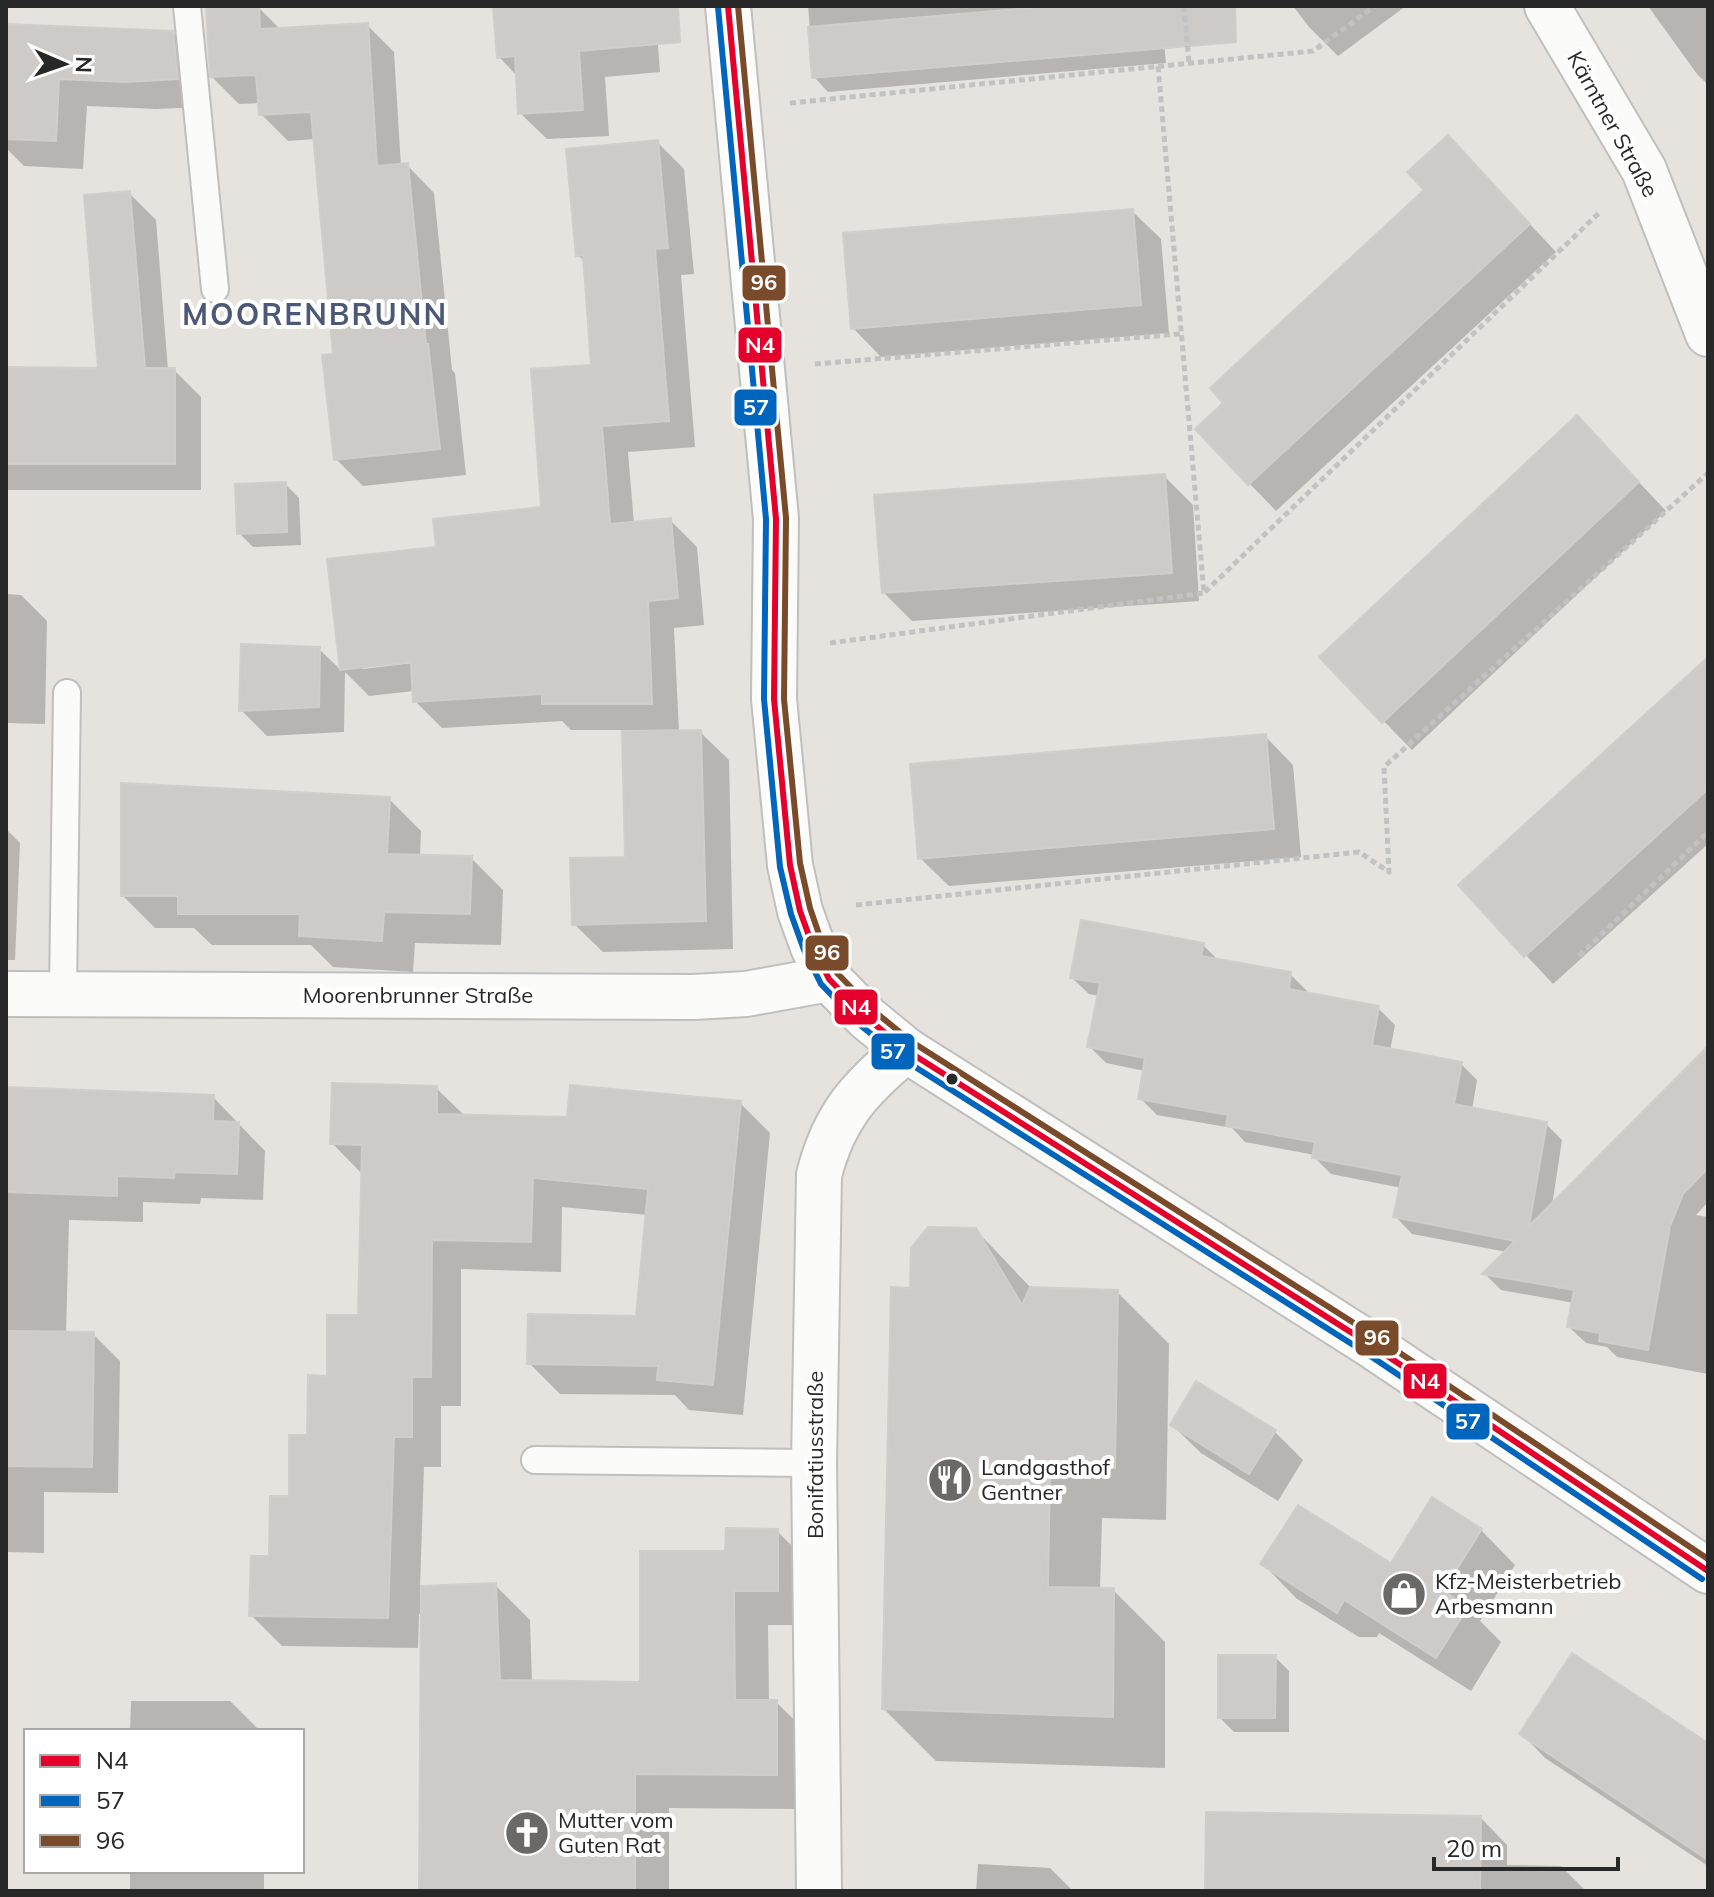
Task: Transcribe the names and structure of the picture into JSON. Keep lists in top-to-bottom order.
{
  "streets": {
    "street": ["Kärntner Straße", "Moorenbrunner Straße", "Bonifatiusstraße"]
  },
  "districts": ["MOORENBRUNN"],
  "places": {
    "restaurant": ["Landgasthof Gentner"],
    "shop": ["Kfz-Meisterbetrieb Arbesmann"],
    "church": ["Mutter vom Guten Rat"]
  },
  "lines": ["transit line N4", "transit line 96", "transit line 57"],
  "legend": ["N4", "57", "96"],
  "scale_bar": "20 m",
  "north": "right"
}
